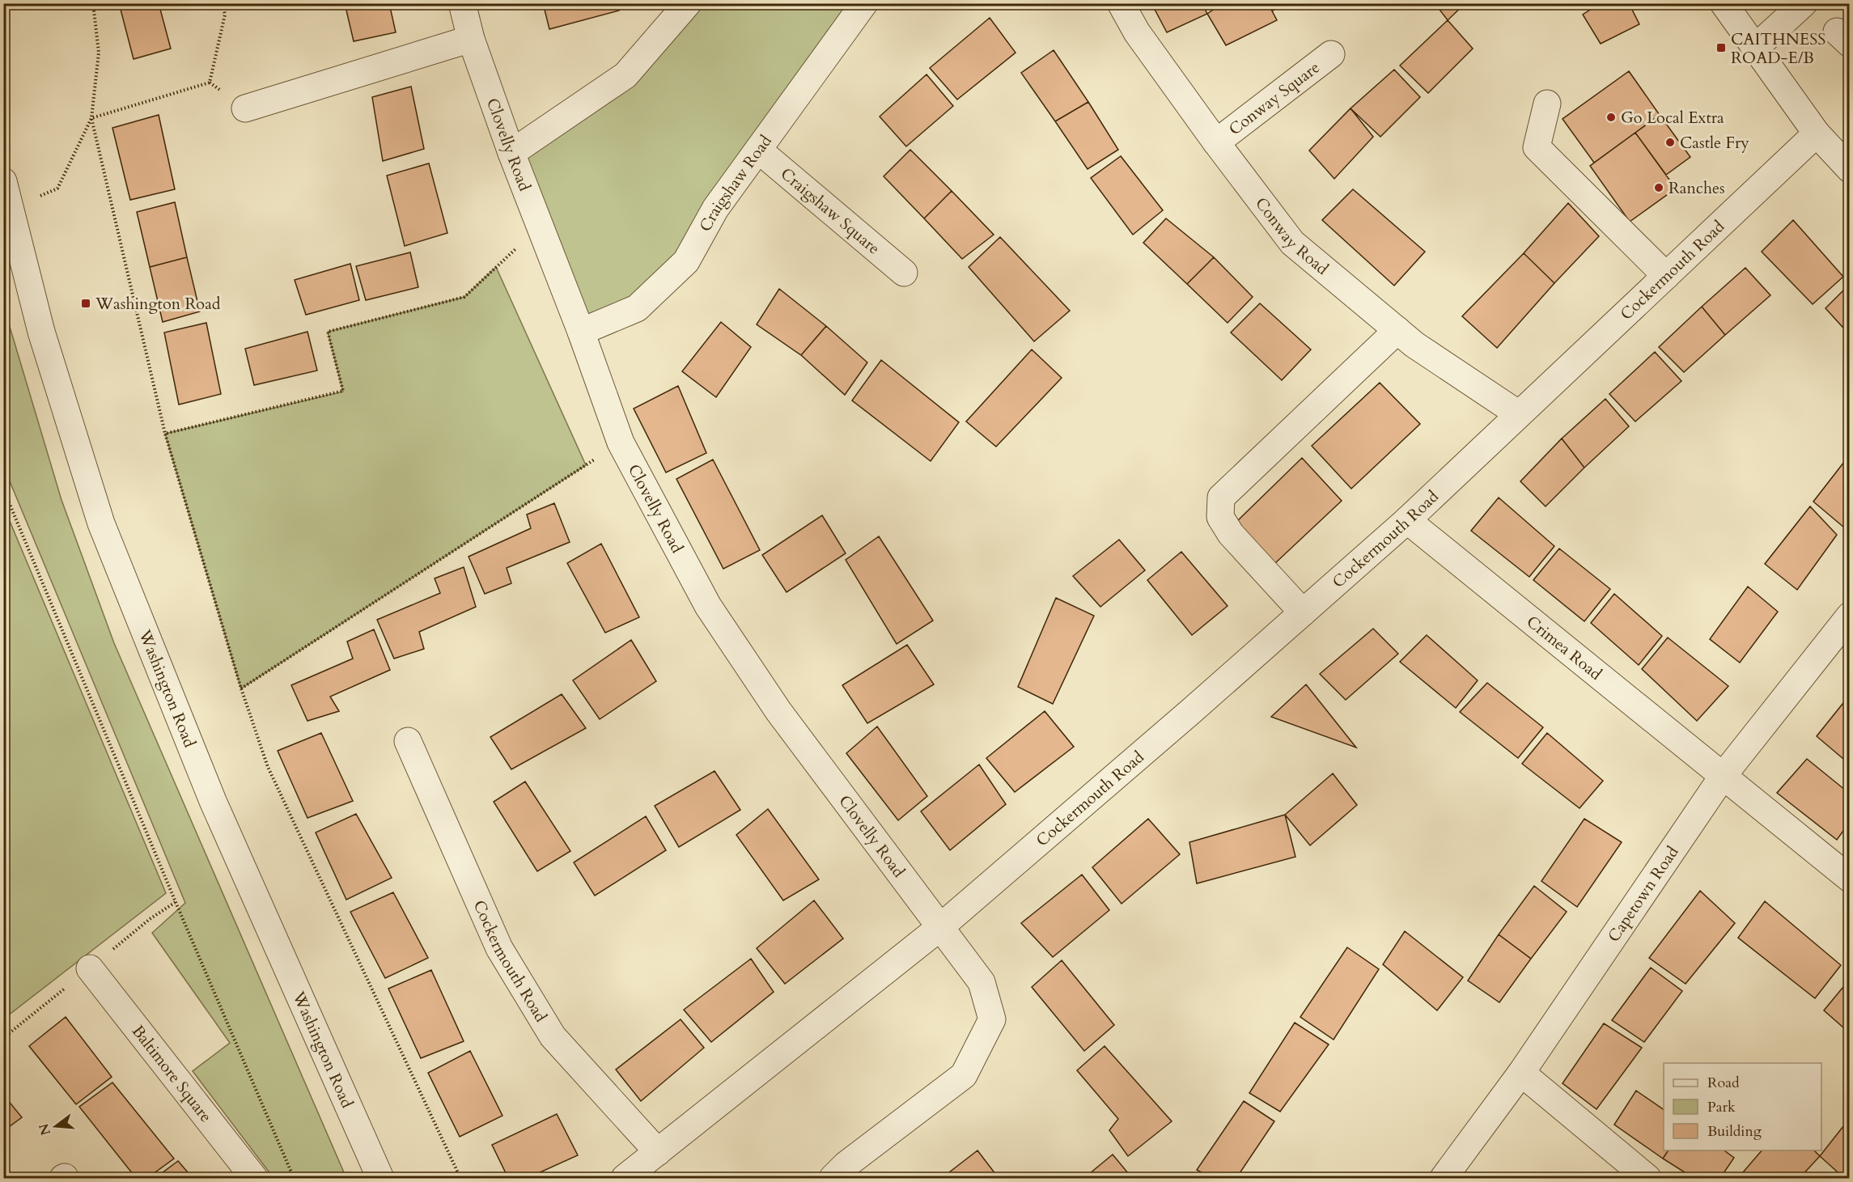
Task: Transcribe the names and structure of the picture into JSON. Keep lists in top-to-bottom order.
{
  "streets": {
    "street": [
      "Conway Square",
      "Clovelly Road",
      "Craigshaw Road",
      "Craigshaw Square",
      "Conway Road",
      "Cockermouth Road",
      "Crimea Road",
      "Washington Road",
      "Capetown Road",
      "Baltimore Square"
    ]
  },
  "crossings": [
    ["Conway Square", "Conway Road"],
    ["Clovelly Road", "Craigshaw Road"],
    ["Clovelly Road", "Cockermouth Road"],
    ["Craigshaw Road", "Craigshaw Square"],
    ["Conway Road", "Cockermouth Road"],
    ["Cockermouth Road", "Crimea Road"],
    ["Crimea Road", "Capetown Road"]
  ],
  "places": {
    "transit": ["CAITHNESS ROAD-E/B", "Washington Road"],
    "other": ["Go Local Extra", "Castle Fry", "Ranches"]
  },
  "legend": ["Road", "Park", "Building"],
  "north": "left"
}
